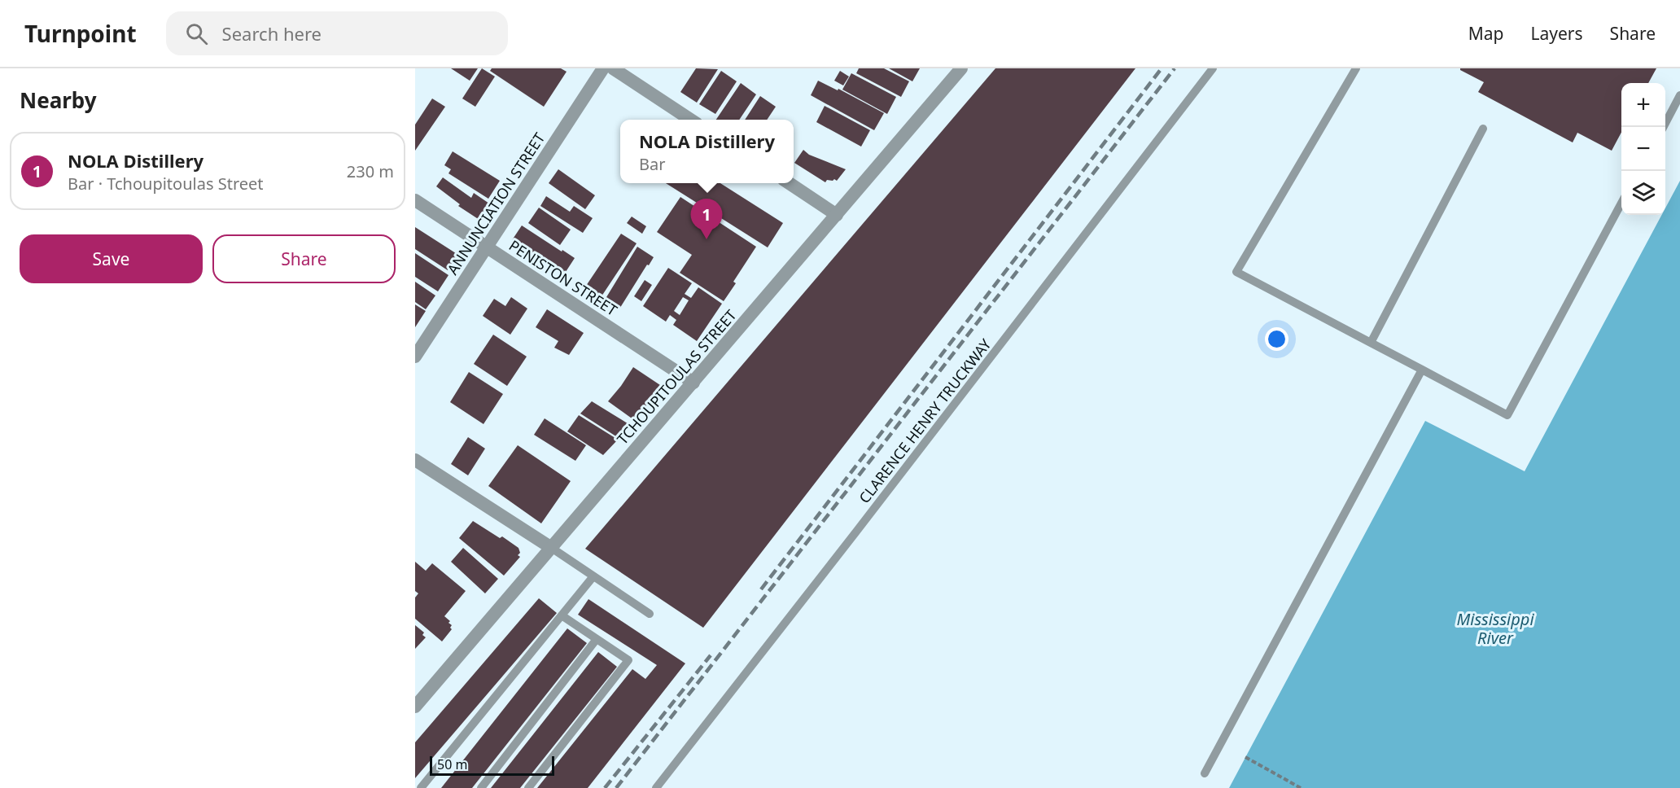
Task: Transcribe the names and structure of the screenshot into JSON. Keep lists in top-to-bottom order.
{
  "streets": {
    "street": ["ANNUNCIATION STREET", "PENISTON STREET", "TCHOUPITOULAS STREET"],
    "lane": ["CLARENCE HENRY TRUCKWAY"]
  },
  "crossings": [
    ["ANNUNCIATION STREET", "PENISTON STREET"],
    ["PENISTON STREET", "TCHOUPITOULAS STREET"]
  ],
  "water": ["Mississippi River"],
  "scale_bar": "50 m",
  "page": {
    "header": "Turnpoint",
    "search": "Search here",
    "nav": ["Map", "Layers", "Share"],
    "heading": "Nearby",
    "map_buttons": ["+", "−"],
    "popup": ["NOLA Distillery", "Bar"],
    "list": [
      {
        "mark": "1",
        "name": "NOLA Distillery",
        "note": "Bar · Tchoupitoulas Street",
        "value": "230 m"
      }
    ],
    "pins": "1",
    "buttons": ["Save", "Share"],
    "scale": "50 m"
  }
}
